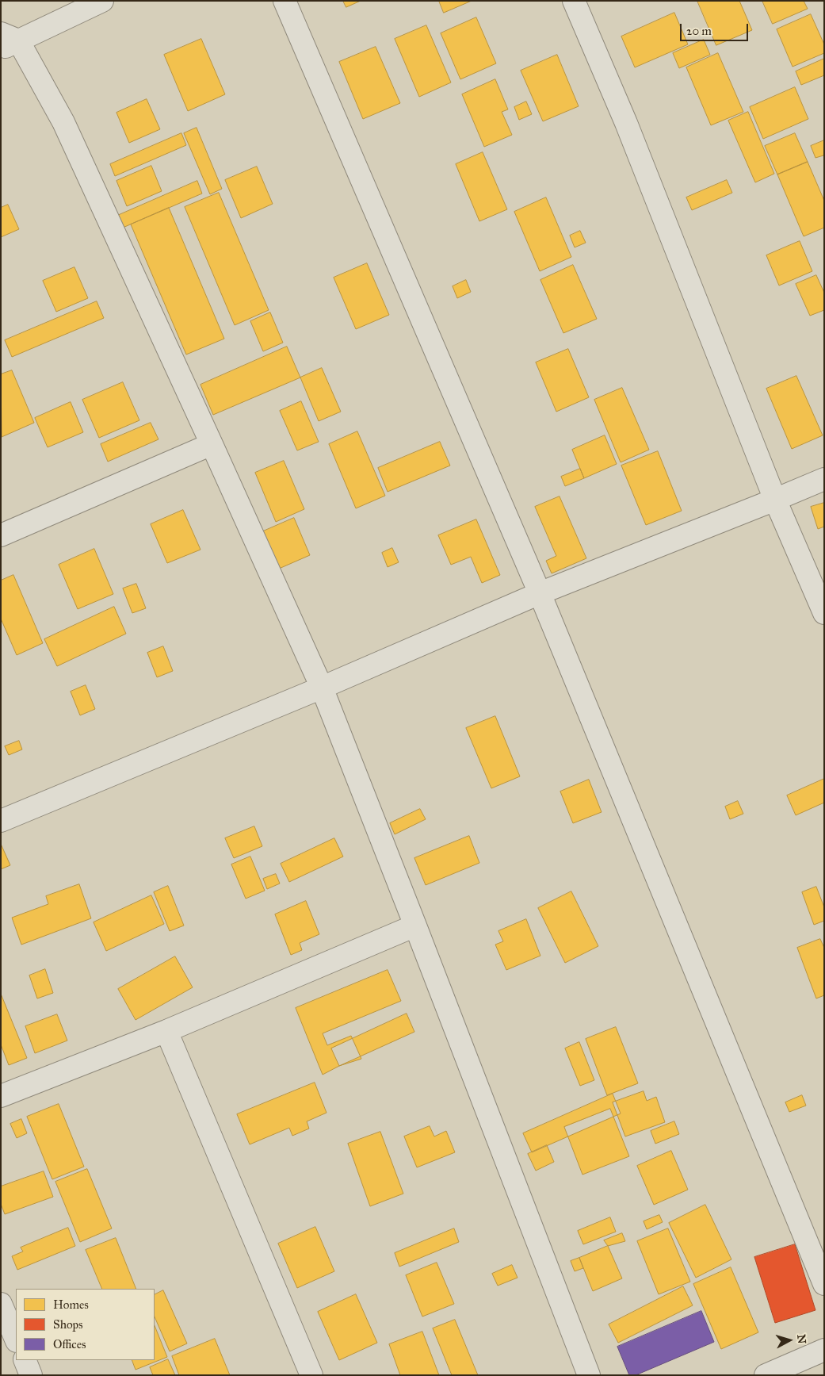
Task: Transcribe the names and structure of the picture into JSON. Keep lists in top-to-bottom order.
{
  "legend": ["Homes", "Shops", "Offices"],
  "scale_bar": "20 m",
  "north": "right"
}
